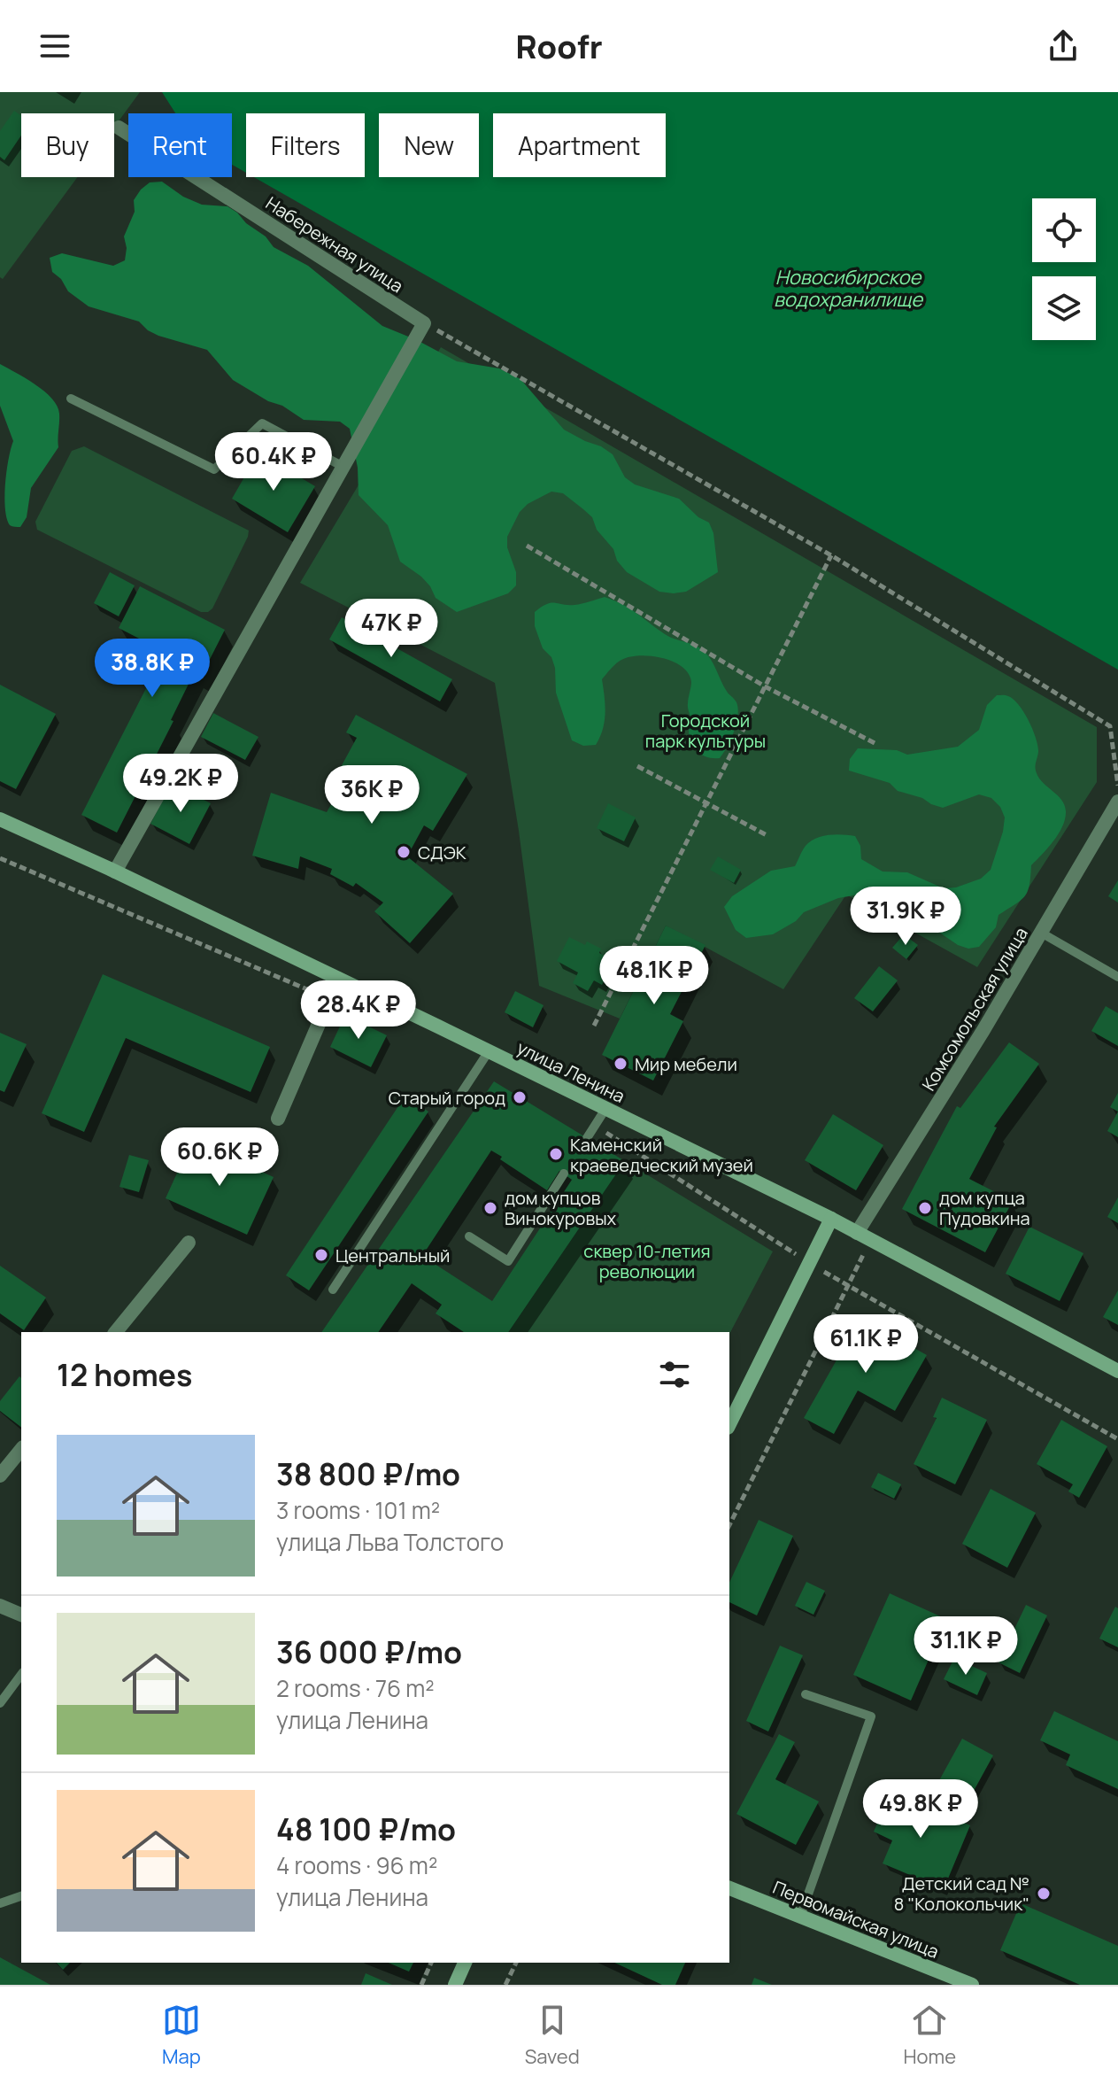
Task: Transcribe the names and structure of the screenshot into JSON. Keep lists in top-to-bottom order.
{
  "streets": {
    "street": [
      "Набережная улица",
      "Комсомольская улица",
      "улица Ленина",
      "Первомайская улица"
    ]
  },
  "crossings": [
    ["Комсомольская улица", "улица Ленина"]
  ],
  "water": ["Новосибирское водохранилище"],
  "parks": ["Городской парк культуры", "сквер 10-летия революции"],
  "places": [
    "СДЭК",
    "Мир мебели",
    "Старый город",
    "Каменский краеведческий музей",
    "дом купцов Винокуровых",
    "дом купца Пудовкина",
    "Центральный",
    "Детский сад № 8 \"Колокольчик\""
  ],
  "page": {
    "header": "Roofr",
    "chip": [
      "Buy",
      "Rent",
      "Filters",
      "New",
      "Apartment"
    ],
    "price": [
      "60.4K ₽",
      "47K ₽",
      "38.8K ₽",
      "49.2K ₽",
      "36K ₽",
      "31.9K ₽",
      "48.1K ₽",
      "28.4K ₽",
      "60.6K ₽",
      "61.1K ₽",
      "31.1K ₽",
      "49.8K ₽"
    ],
    "heading": "12 homes",
    "list": [
      {
        "name": "38 800 ₽/mo",
        "note": "3 rooms · 101 m² · улица Льва Толстого"
      },
      {
        "name": "36 000 ₽/mo",
        "note": "2 rooms · 76 m² · улица Ленина"
      },
      {
        "name": "48 100 ₽/mo",
        "note": "4 rooms · 96 m² · улица Ленина"
      }
    ],
    "tabs": ["Map", "Saved", "Home"]
  }
}
